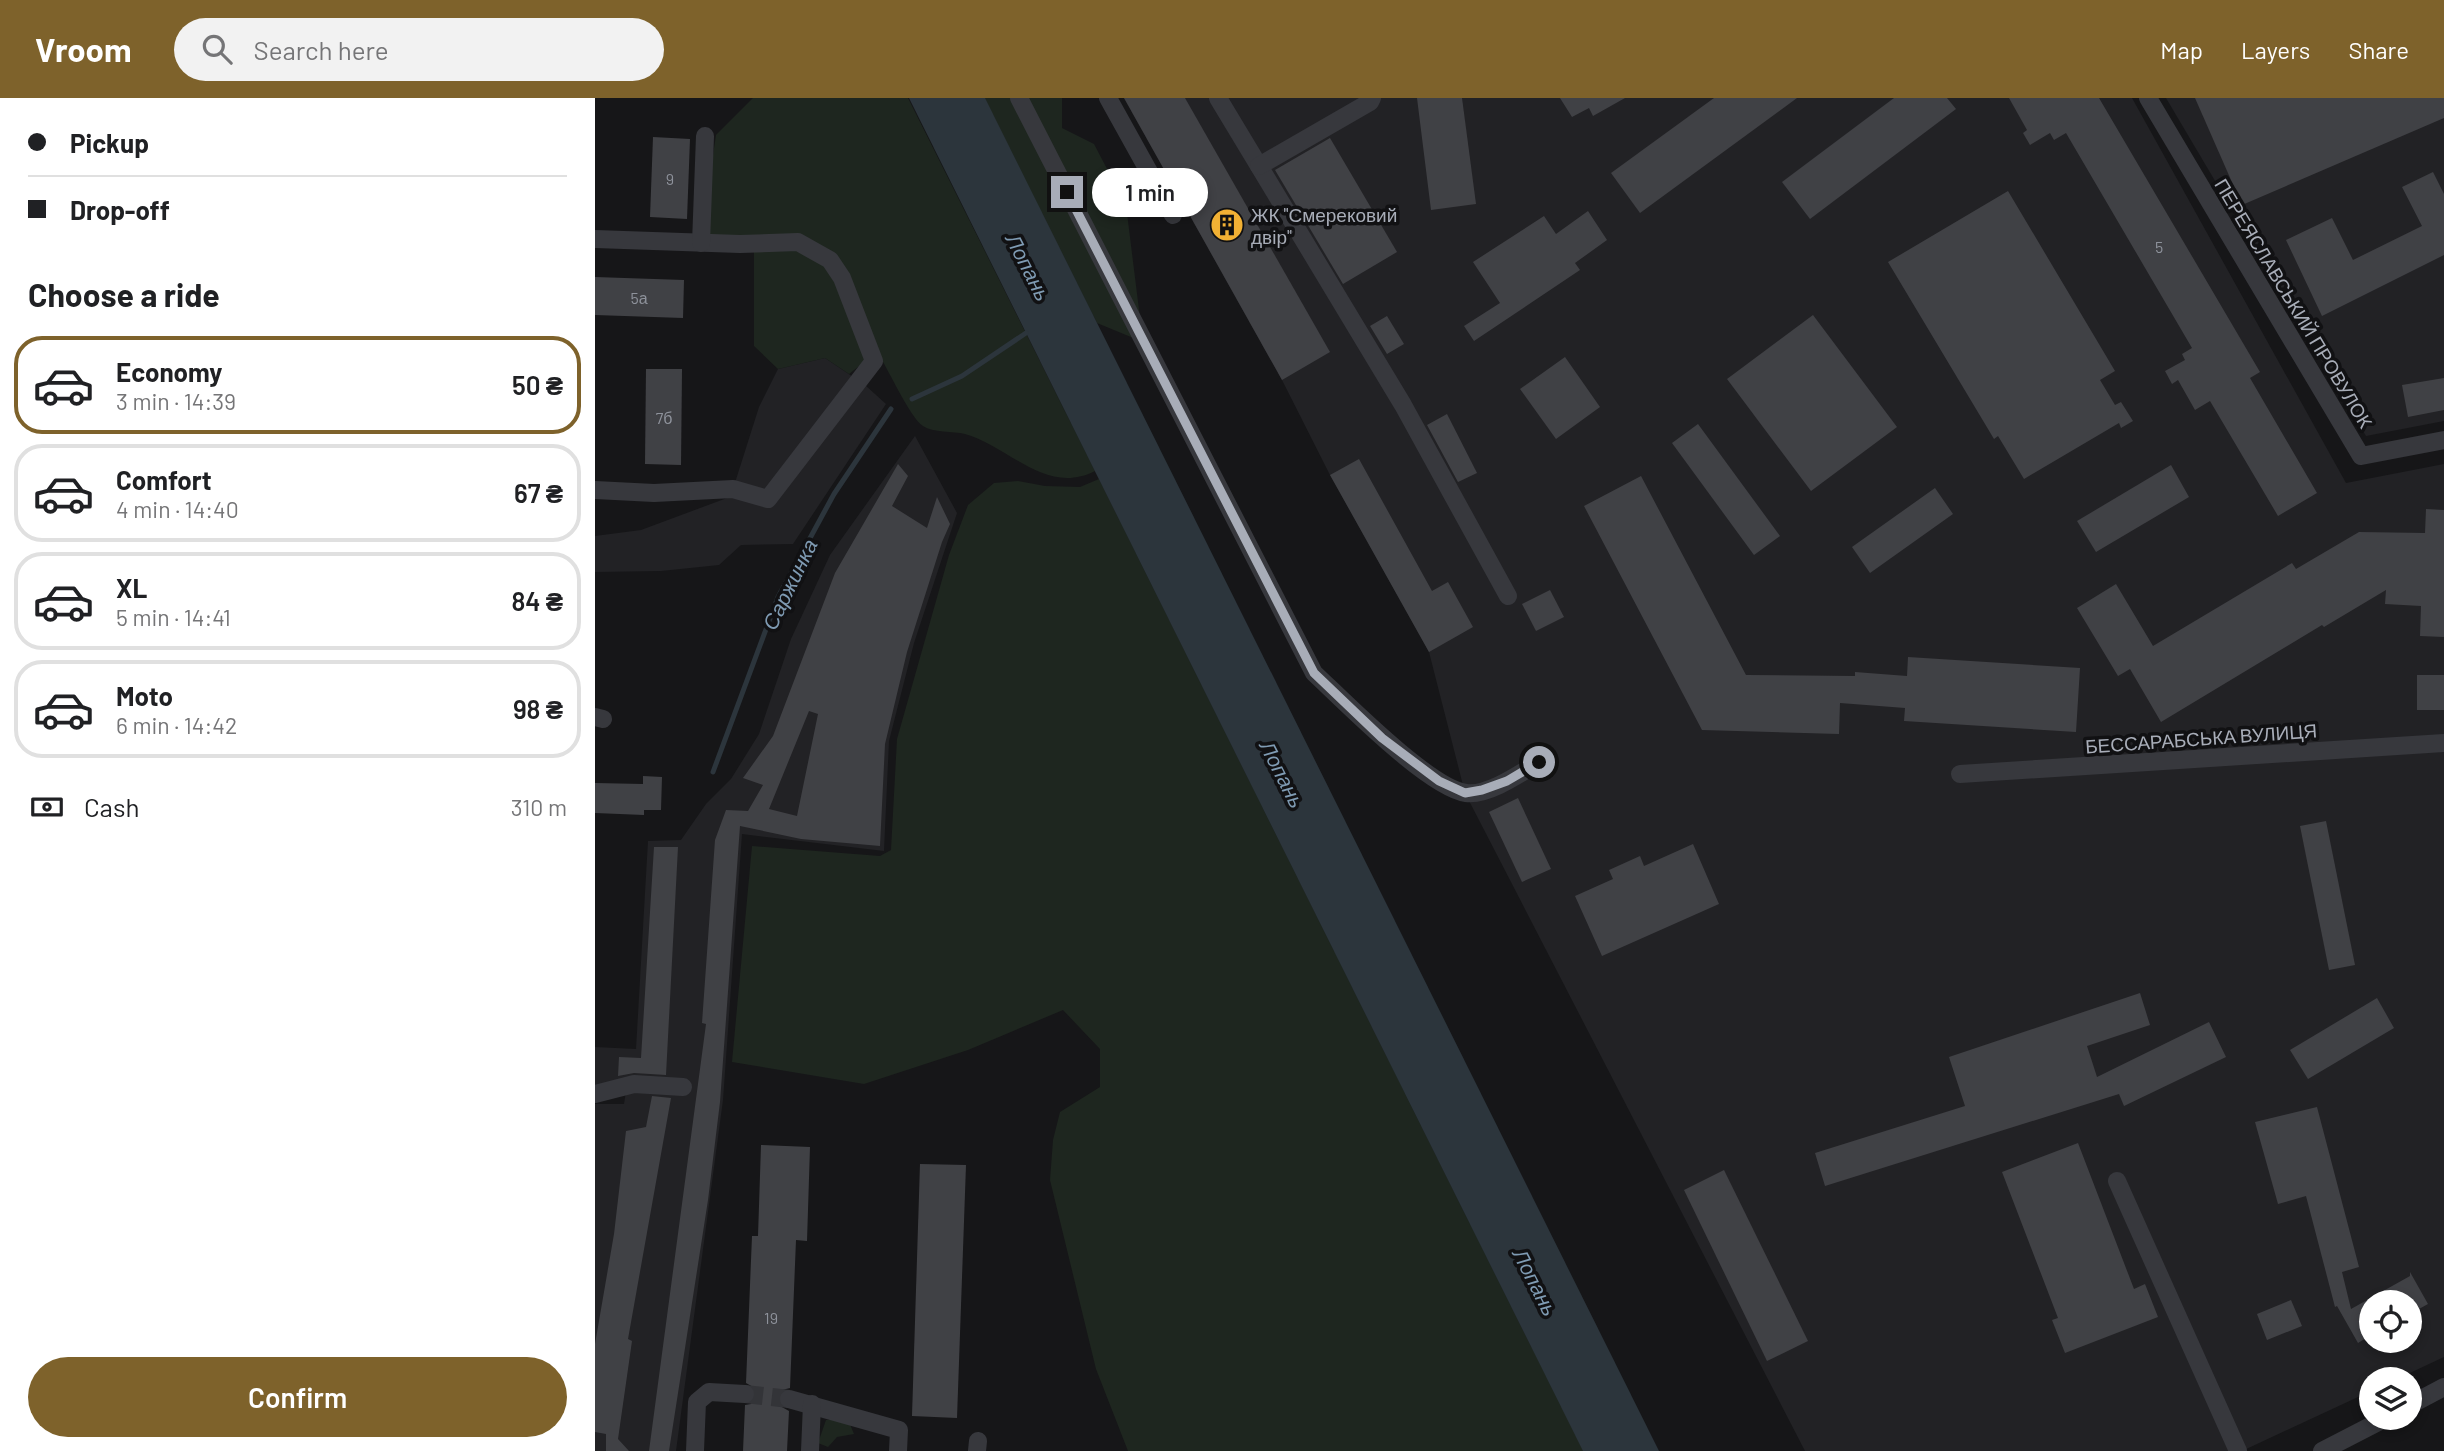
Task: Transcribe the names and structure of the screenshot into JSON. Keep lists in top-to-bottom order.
{
  "streets": {
    "street": ["ПЕРЕЯСЛАВСЬКИЙ ПРОВУЛОК", "БЕССАРАБСЬКА ВУЛИЦЯ"]
  },
  "water": ["Лопань", "Саржинка"],
  "places": {
    "building": ["ЖК \"Смерековий двір\""]
  },
  "house_numbers": [
    "9",
    "5",
    "5а",
    "7б",
    "19"
  ],
  "page": {
    "header": "Vroom",
    "search": "Search here",
    "nav": ["Map", "Layers", "Share"],
    "banner": ["Pickup", "Drop-off"],
    "bubble": "1 min",
    "heading": "Choose a ride",
    "list": [
      {
        "name": "Economy",
        "note": "3 min · 14:39",
        "value": "50 ₴"
      },
      {
        "name": "Comfort",
        "note": "4 min · 14:40",
        "value": "67 ₴"
      },
      {
        "name": "XL",
        "note": "5 min · 14:41",
        "value": "84 ₴"
      },
      {
        "name": "Moto",
        "note": "6 min · 14:42",
        "value": "98 ₴"
      }
    ],
    "pay": ["Cash", "310 m"],
    "buttons": "Confirm"
  }
}
